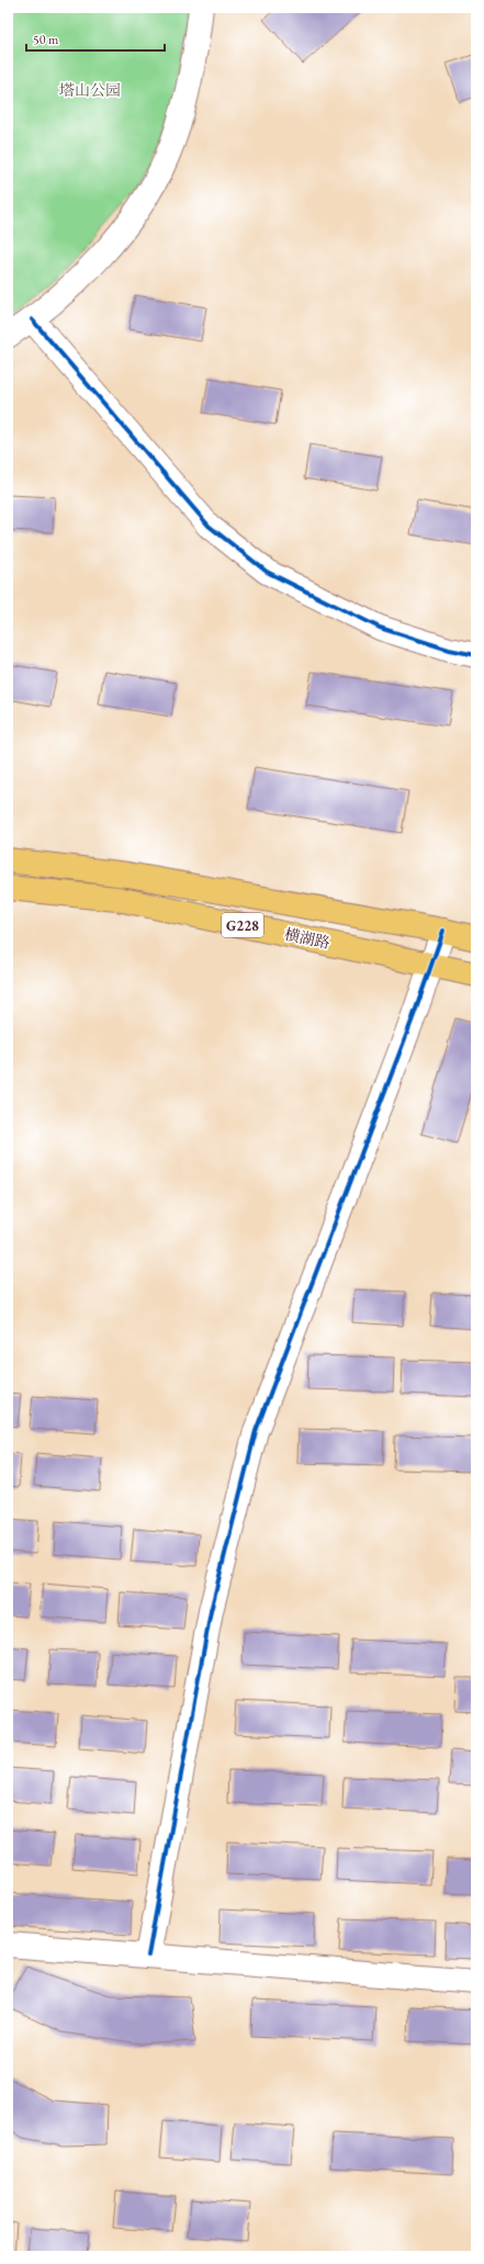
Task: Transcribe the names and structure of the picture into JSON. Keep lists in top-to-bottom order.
{
  "streets": {
    "highway": ["G228", "横湖路"]
  },
  "parks": ["塔山公园"],
  "scale_bar": "50 m"
}
